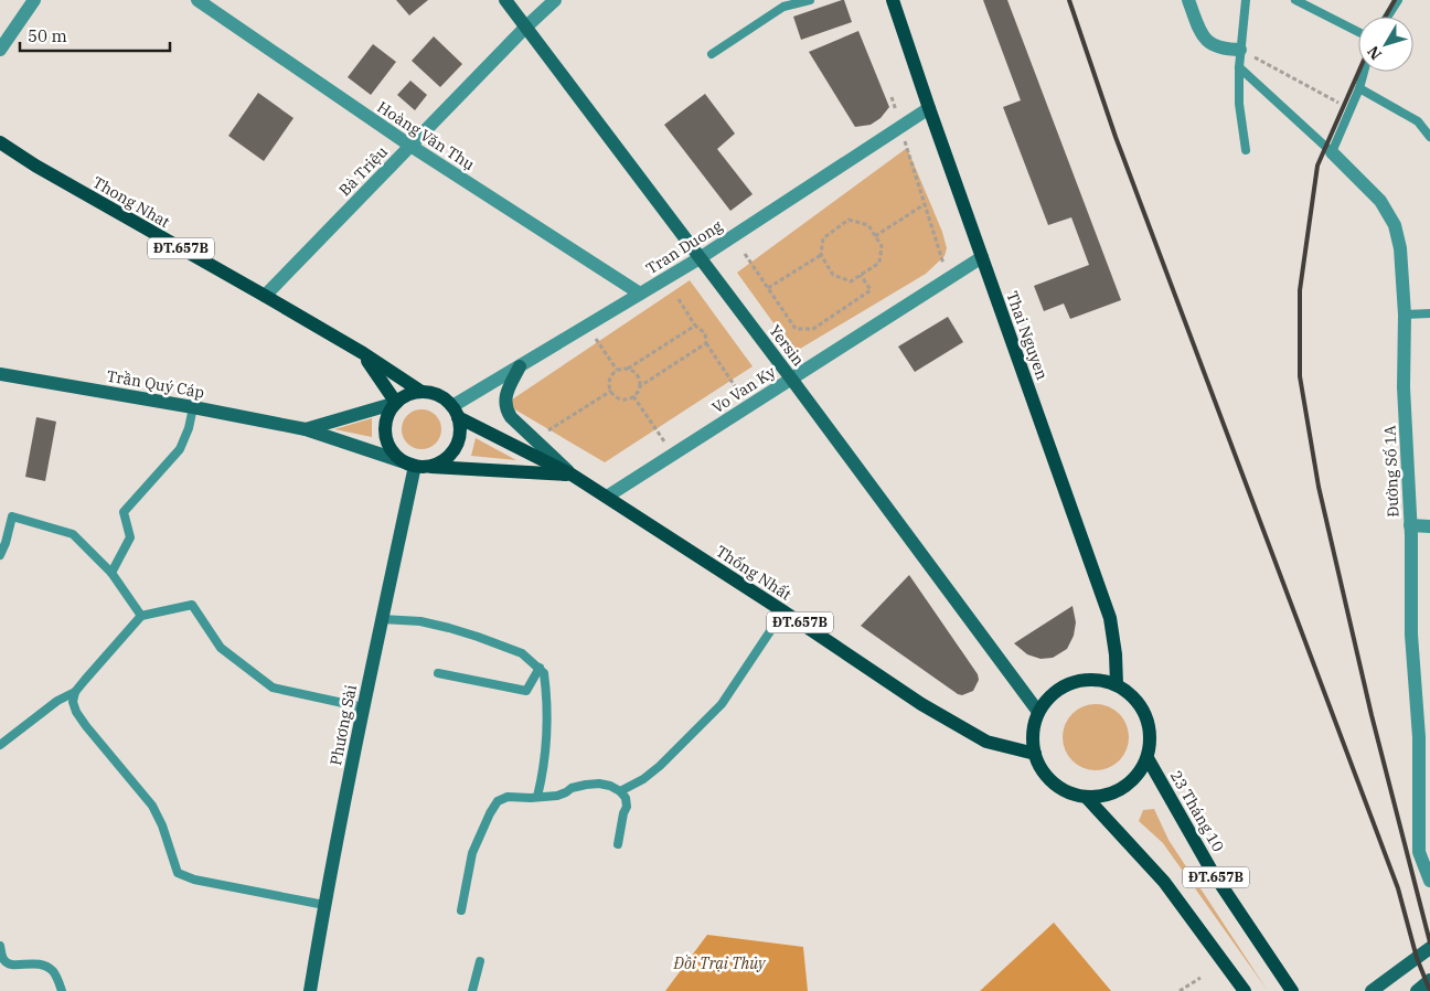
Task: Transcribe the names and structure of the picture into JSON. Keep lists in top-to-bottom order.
{
  "streets": {
    "main road": [
      "Thong Nhat",
      "ĐT.657B",
      "Thai Nguyen",
      "Thống Nhất",
      "23 Tháng 10"
    ],
    "street": [
      "Hoàng Văn Thụ",
      "Bà Triệu",
      "Tran Duong",
      "Yersin",
      "Trần Quý Cáp",
      "Vo Van Ky",
      "Đường Số 1A",
      "Phương Sài"
    ]
  },
  "crossings": [
    ["Hoàng Văn Thụ", "Bà Triệu"],
    ["Hoàng Văn Thụ", "Tran Duong"],
    ["Bà Triệu", "Thong Nhat"],
    ["Bà Triệu", "Yersin"],
    ["Thong Nhat", "Trần Quý Cáp"],
    ["Thong Nhat", "Thống Nhất"],
    ["Tran Duong", "Thai Nguyen"],
    ["Tran Duong", "Yersin"],
    ["Tran Duong", "Thống Nhất"],
    ["ĐT.657B", "Thai Nguyen"],
    ["ĐT.657B", "Yersin"],
    ["ĐT.657B", "Thống Nhất"],
    ["ĐT.657B", "23 Tháng 10"],
    ["Thai Nguyen", "Yersin"],
    ["Thai Nguyen", "Vo Van Ky"],
    ["Thai Nguyen", "Thống Nhất"],
    ["Thai Nguyen", "23 Tháng 10"],
    ["Yersin", "Vo Van Ky"],
    ["Yersin", "Thống Nhất"],
    ["Yersin", "23 Tháng 10"],
    ["Trần Quý Cáp", "Thống Nhất"],
    ["Trần Quý Cáp", "Phương Sài"],
    ["Vo Van Ky", "Thống Nhất"],
    ["Thống Nhất", "Phương Sài"],
    ["Thống Nhất", "23 Tháng 10"]
  ],
  "parks": ["Đồi Trại Thủy"],
  "scale_bar": "50 m",
  "north": "bottom left"
}
